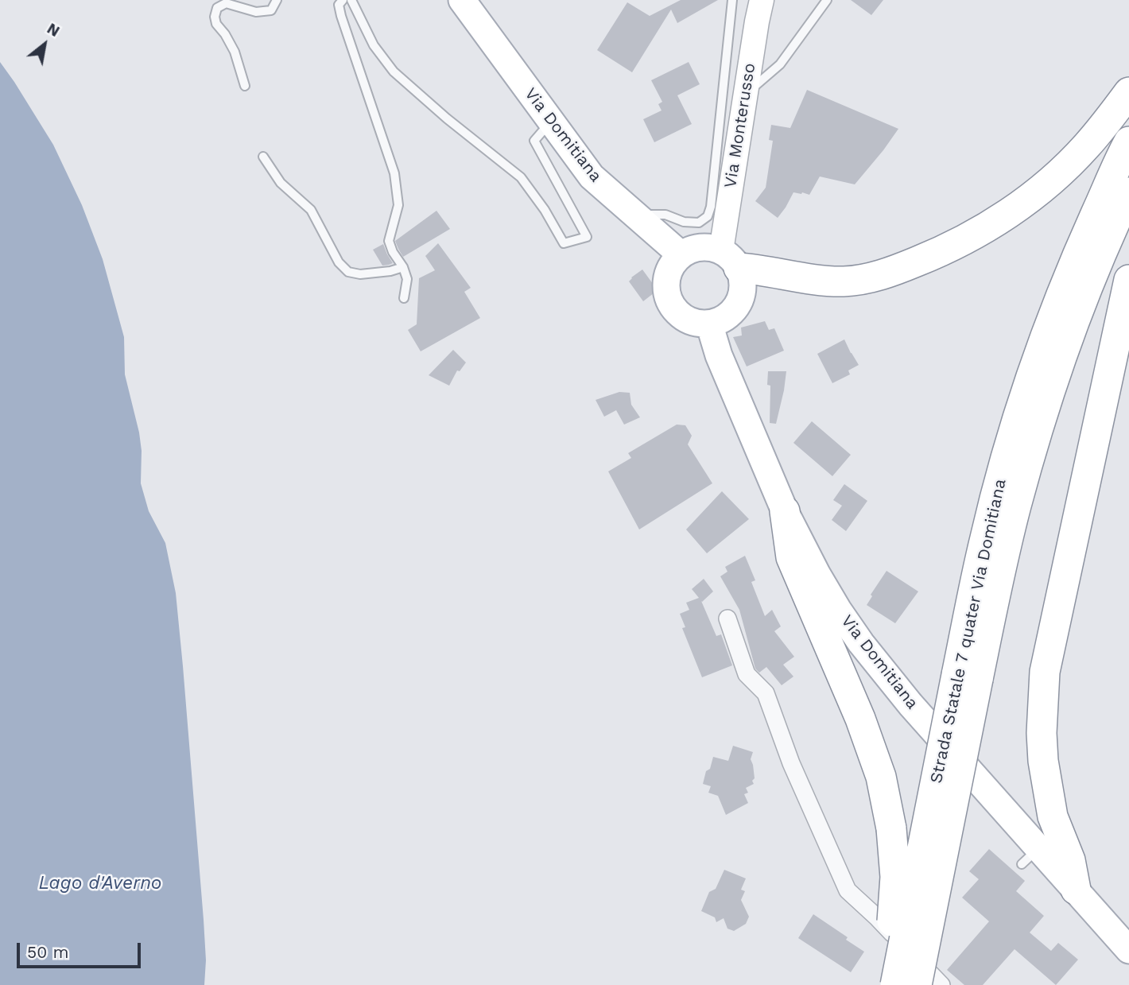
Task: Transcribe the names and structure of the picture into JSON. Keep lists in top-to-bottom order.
{
  "streets": {
    "highway": ["Strada Statale 7 quater Via Domitiana"],
    "main road": ["Via Domitiana"],
    "street": ["Via Monterusso"]
  },
  "crossings": [
    ["Via Monterusso", "Via Domitiana"]
  ],
  "water": ["Lago d'Averno"],
  "scale_bar": "50 m",
  "north": "top right"
}
